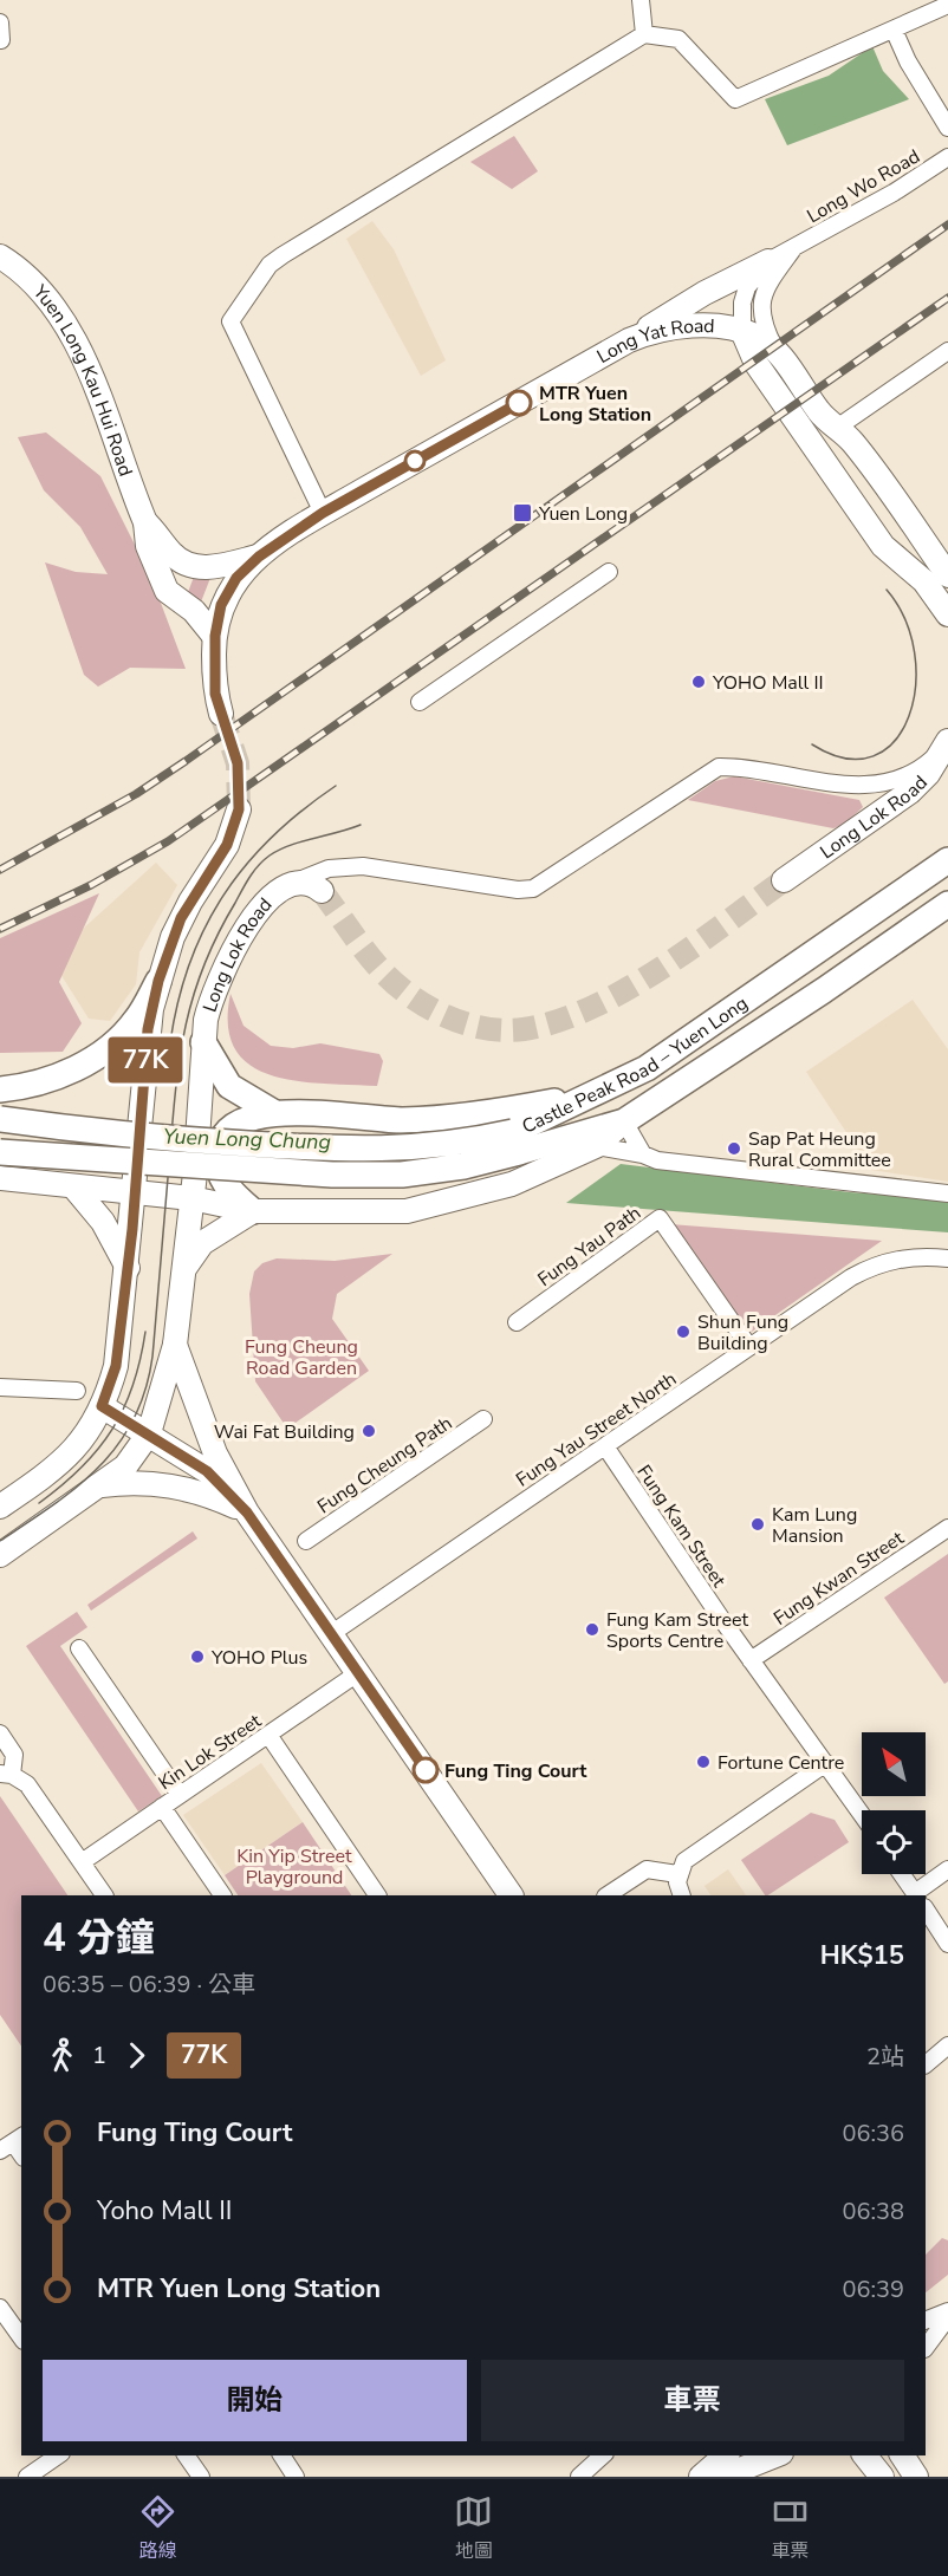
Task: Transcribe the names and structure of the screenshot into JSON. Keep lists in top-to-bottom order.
{
  "streets": {
    "main road": [
      "Long Yat Road",
      "Yuen Long Kau Hui Road",
      "Long Lok Road",
      "Castle Peak Road – Yuen Long"
    ],
    "street": [
      "Long Wo Road",
      "Fung Yau Path",
      "Fung Yau Street North",
      "Fung Cheung Path",
      "Fung Kam Street",
      "Fung Kwan Street",
      "Kin Lok Street"
    ]
  },
  "crossings": [
    ["Long Wo Road", "Long Yat Road"],
    ["Long Yat Road", "Yuen Long Kau Hui Road"],
    ["Long Lok Road", "Castle Peak Road – Yuen Long"],
    ["Fung Yau Path", "Fung Yau Street North"],
    ["Fung Yau Street North", "Fung Kam Street"],
    ["Fung Kam Street", "Fung Kwan Street"]
  ],
  "water": ["Yuen Long Chung"],
  "parks": ["Fung Cheung Road Garden", "Kin Yip Street Playground"],
  "places": {
    "other": [
      "MTR Yuen Long Station",
      "YOHO Mall II",
      "Sap Pat Heung Rural Committee",
      "Shun Fung Building",
      "Wai Fat Building",
      "Kam Lung Mansion",
      "Fung Kam Street Sports Centre",
      "YOHO Plus",
      "Fortune Centre",
      "Fung Ting Court"
    ],
    "transit": ["Yuen Long"]
  },
  "lines": ["bus line 77K"],
  "north": "top left",
  "page": {
    "on_map": "77K",
    "heading": ["4 分鐘", "06:35 – 06:39 · 公車", "HK$15"],
    "legs": ["1", "77K", "2站"],
    "list": [
      {
        "name": "Fung Ting Court",
        "value": "06:36"
      },
      {
        "name": "Yoho Mall II",
        "value": "06:38"
      },
      {
        "name": "MTR Yuen Long Station",
        "value": "06:39"
      }
    ],
    "buttons": ["開始", "車票"],
    "tabs": ["路線", "地圖", "車票"]
  }
}
